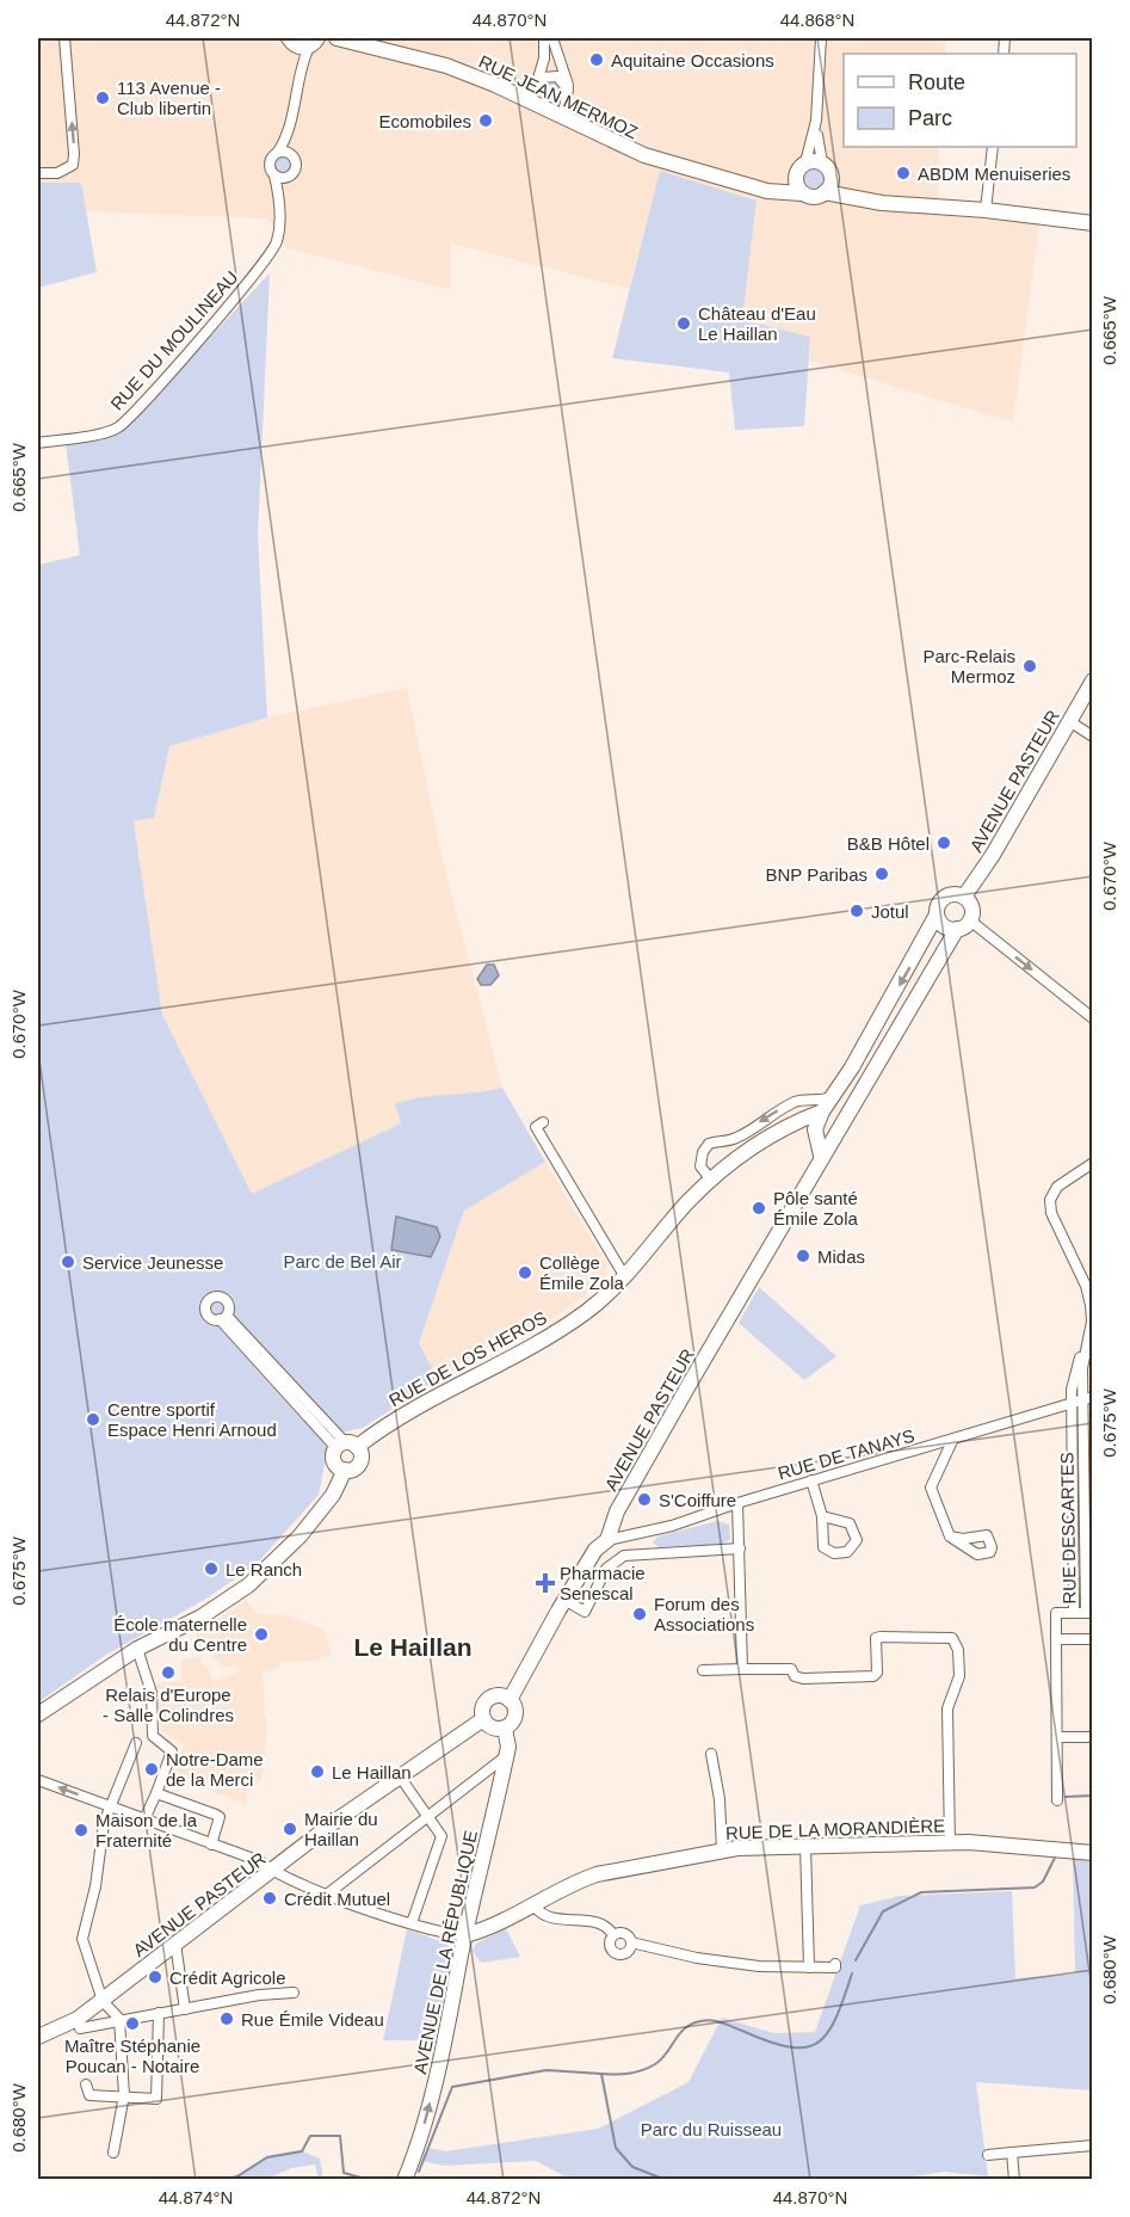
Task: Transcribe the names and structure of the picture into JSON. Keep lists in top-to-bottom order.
{
  "streets": {
    "street": [
      "RUE JEAN MERMOZ",
      "RUE DU MOULINEAU",
      "AVENUE PASTEUR",
      "RUE DE LOS HEROS",
      "RUE DE TANAYS",
      "RUE DESCARTES",
      "RUE DE LA MORANDIÈRE",
      "AVENUE DE LA RÉPUBLIQUE"
    ]
  },
  "crossings": [
    ["AVENUE PASTEUR", "RUE DE LOS HEROS"],
    ["AVENUE PASTEUR", "RUE DE TANAYS"],
    ["AVENUE PASTEUR", "AVENUE DE LA RÉPUBLIQUE"],
    ["RUE DE TANAYS", "RUE DESCARTES"],
    ["RUE DE LA MORANDIÈRE", "AVENUE DE LA RÉPUBLIQUE"]
  ],
  "one_way": ["AVENUE DE LA RÉPUBLIQUE"],
  "districts": ["Le Haillan"],
  "parks": ["Parc de Bel Air", "Parc du Ruisseau"],
  "places": {
    "other": [
      "Aquitaine Occasions",
      "113 Avenue - Club libertin",
      "Ecomobiles",
      "ABDM Menuiseries",
      "Château d'Eau Le Haillan",
      "Parc-Relais Mermoz",
      "B&B Hôtel",
      "BNP Paribas",
      "Jotul",
      "Pôle santé Émile Zola",
      "Midas",
      "Service Jeunesse",
      "Collège Émile Zola",
      "Centre sportif Espace Henri Arnoud",
      "S'Coiffure",
      "Le Ranch",
      "Forum des Associations",
      "École maternelle du Centre",
      "Relais d'Europe - Salle Colindres",
      "Notre-Dame de la Merci",
      "Le Haillan",
      "Mairie du Haillan",
      "Maison de la Fraternité",
      "Crédit Mutuel",
      "Crédit Agricole",
      "Rue Émile Videau",
      "Maître Stéphanie Poucan - Notaire"
    ],
    "health": ["Pharmacie Senescal"]
  },
  "legend": ["Route", "Parc"],
  "coordinates": [
    "44.872°N",
    "44.870°N",
    "44.868°N",
    "0.665°W",
    "0.670°W",
    "0.675°W",
    "0.680°W",
    "44.874°N"
  ]
}
